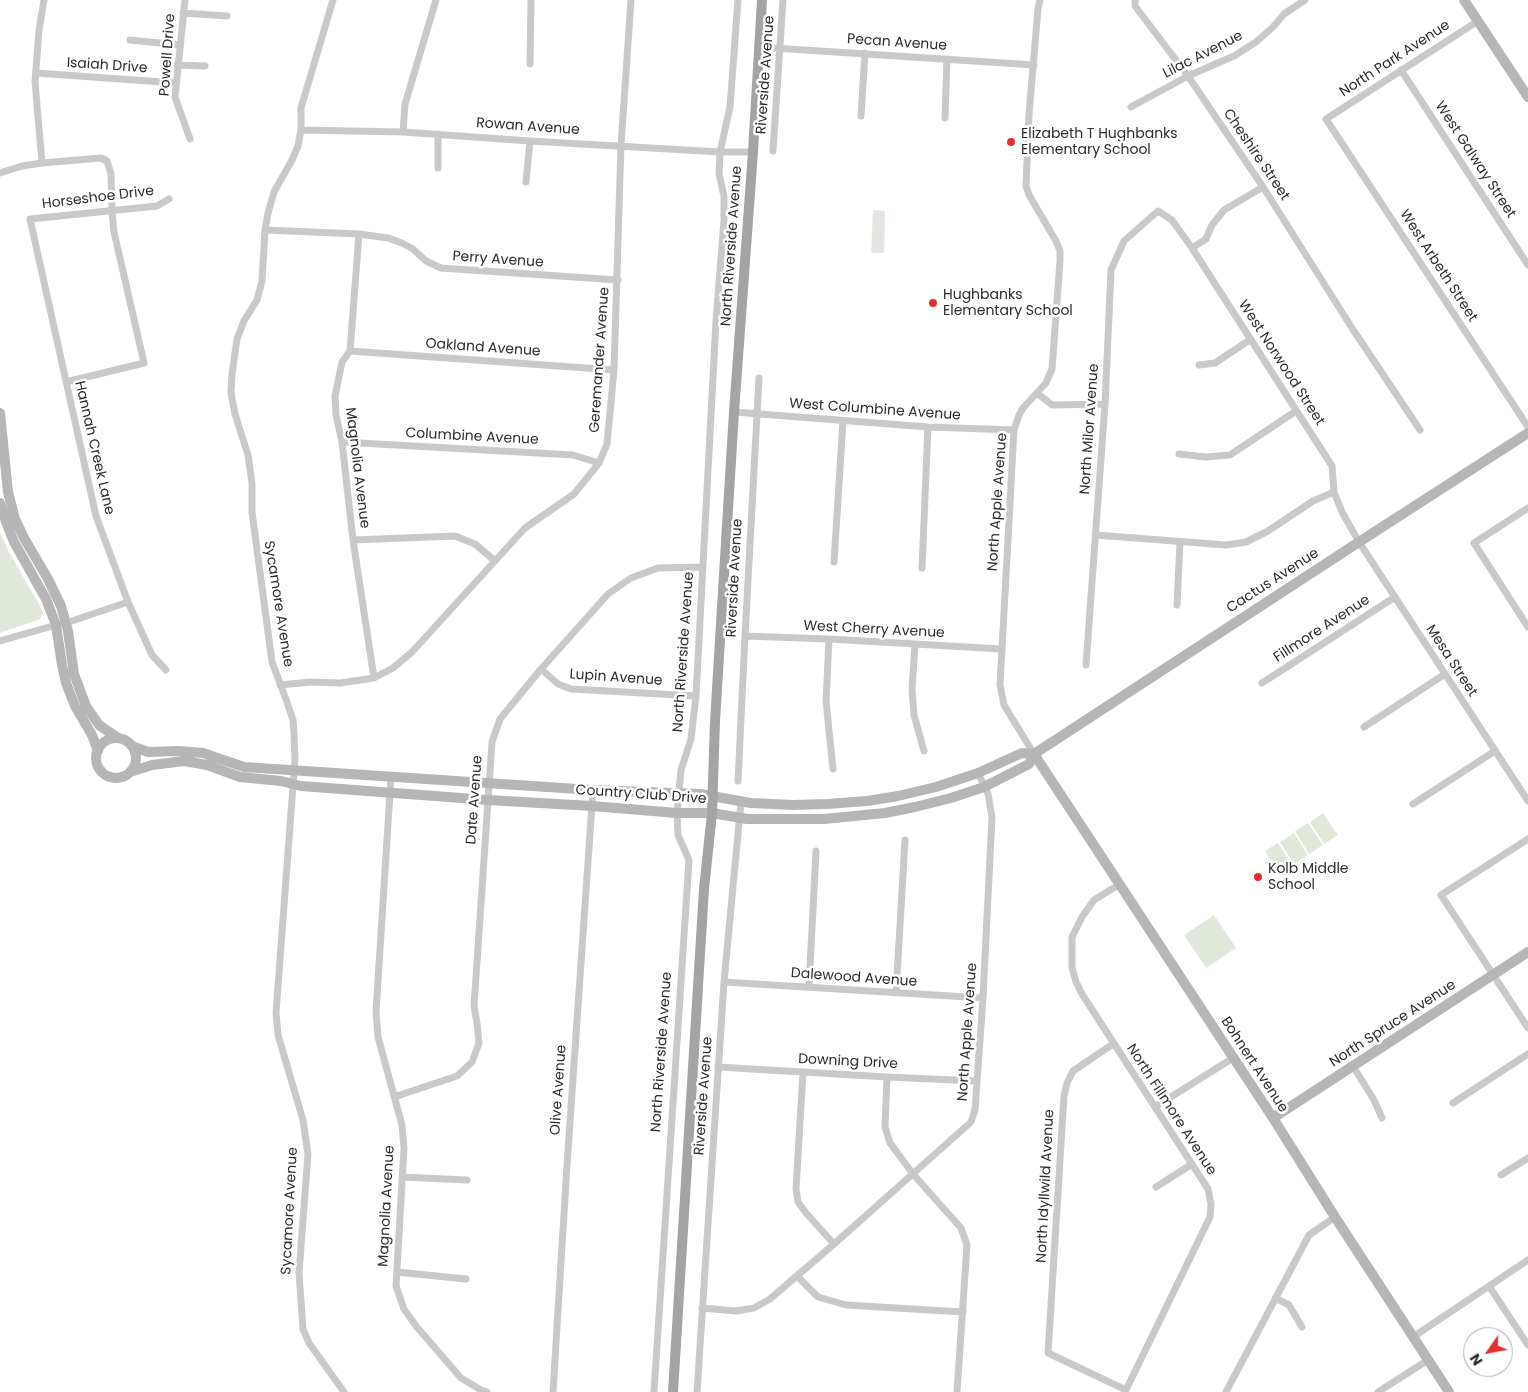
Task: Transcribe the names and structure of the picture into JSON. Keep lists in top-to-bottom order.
{
  "streets": {
    "main road": ["North Riverside Avenue"],
    "street": [
      "Pecan Avenue",
      "Powell Drive",
      "Lilac Avenue",
      "North Park Avenue",
      "Isaiah Drive",
      "Riverside Avenue",
      "Rowan Avenue",
      "Cheshire Street",
      "West Galway Street",
      "Horseshoe Drive",
      "Perry Avenue",
      "West Arbeth Street",
      "Oakland Avenue",
      "Geremander Avenue",
      "West Norwood Street",
      "West Columbine Avenue",
      "North Milor Avenue",
      "Columbine Avenue",
      "Hannah Creek Lane",
      "Magnolia Avenue",
      "North Apple Avenue",
      "Cactus Avenue",
      "Sycamore Avenue",
      "Fillmore Avenue",
      "West Cherry Avenue",
      "Mesa Street",
      "Lupin Avenue",
      "Country Club Drive",
      "Date Avenue",
      "Dalewood Avenue",
      "North Spruce Avenue",
      "Downing Drive",
      "Bohnert Avenue",
      "Olive Avenue",
      "North Fillmore Avenue",
      "North Idyllwild Avenue"
    ]
  },
  "crossings": [
    ["Pecan Avenue", "Riverside Avenue"],
    ["Pecan Avenue", "North Riverside Avenue"],
    ["Pecan Avenue", "North Apple Avenue"],
    ["Powell Drive", "Isaiah Drive"],
    ["Lilac Avenue", "Cheshire Street"],
    ["North Park Avenue", "West Galway Street"],
    ["North Park Avenue", "West Arbeth Street"],
    ["Riverside Avenue", "West Columbine Avenue"],
    ["Riverside Avenue", "North Apple Avenue"],
    ["Riverside Avenue", "West Cherry Avenue"],
    ["Riverside Avenue", "Country Club Drive"],
    ["Riverside Avenue", "Dalewood Avenue"],
    ["Riverside Avenue", "Downing Drive"],
    ["Rowan Avenue", "North Riverside Avenue"],
    ["Rowan Avenue", "Geremander Avenue"],
    ["Rowan Avenue", "Sycamore Avenue"],
    ["Horseshoe Drive", "Hannah Creek Lane"],
    ["North Riverside Avenue", "West Columbine Avenue"],
    ["North Riverside Avenue", "Lupin Avenue"],
    ["North Riverside Avenue", "Country Club Drive"],
    ["North Riverside Avenue", "Date Avenue"],
    ["Perry Avenue", "Geremander Avenue"],
    ["Perry Avenue", "Magnolia Avenue"],
    ["Perry Avenue", "Sycamore Avenue"],
    ["Oakland Avenue", "Geremander Avenue"],
    ["Oakland Avenue", "Magnolia Avenue"],
    ["Geremander Avenue", "Columbine Avenue"],
    ["Geremander Avenue", "Magnolia Avenue"],
    ["Geremander Avenue", "Sycamore Avenue"],
    ["West Norwood Street", "North Milor Avenue"],
    ["West Norwood Street", "Cactus Avenue"],
    ["West Norwood Street", "Mesa Street"],
    ["West Columbine Avenue", "North Apple Avenue"],
    ["Columbine Avenue", "Magnolia Avenue"],
    ["Magnolia Avenue", "Country Club Drive"],
    ["Magnolia Avenue", "Date Avenue"],
    ["North Apple Avenue", "Cactus Avenue"],
    ["North Apple Avenue", "West Cherry Avenue"],
    ["North Apple Avenue", "Country Club Drive"],
    ["North Apple Avenue", "Dalewood Avenue"],
    ["North Apple Avenue", "Downing Drive"],
    ["North Apple Avenue", "Bohnert Avenue"],
    ["Cactus Avenue", "Mesa Street"],
    ["Cactus Avenue", "Country Club Drive"],
    ["Cactus Avenue", "Bohnert Avenue"],
    ["Sycamore Avenue", "Country Club Drive"],
    ["Fillmore Avenue", "Mesa Street"],
    ["Lupin Avenue", "Date Avenue"],
    ["Country Club Drive", "Date Avenue"],
    ["Country Club Drive", "Bohnert Avenue"],
    ["Country Club Drive", "Olive Avenue"],
    ["North Spruce Avenue", "Bohnert Avenue"],
    ["Bohnert Avenue", "North Fillmore Avenue"],
    ["North Fillmore Avenue", "North Idyllwild Avenue"]
  ],
  "places": ["Elizabeth T Hughbanks Elementary School", "Hughbanks Elementary School", "Kolb Middle School"],
  "north": "bottom left"
}
